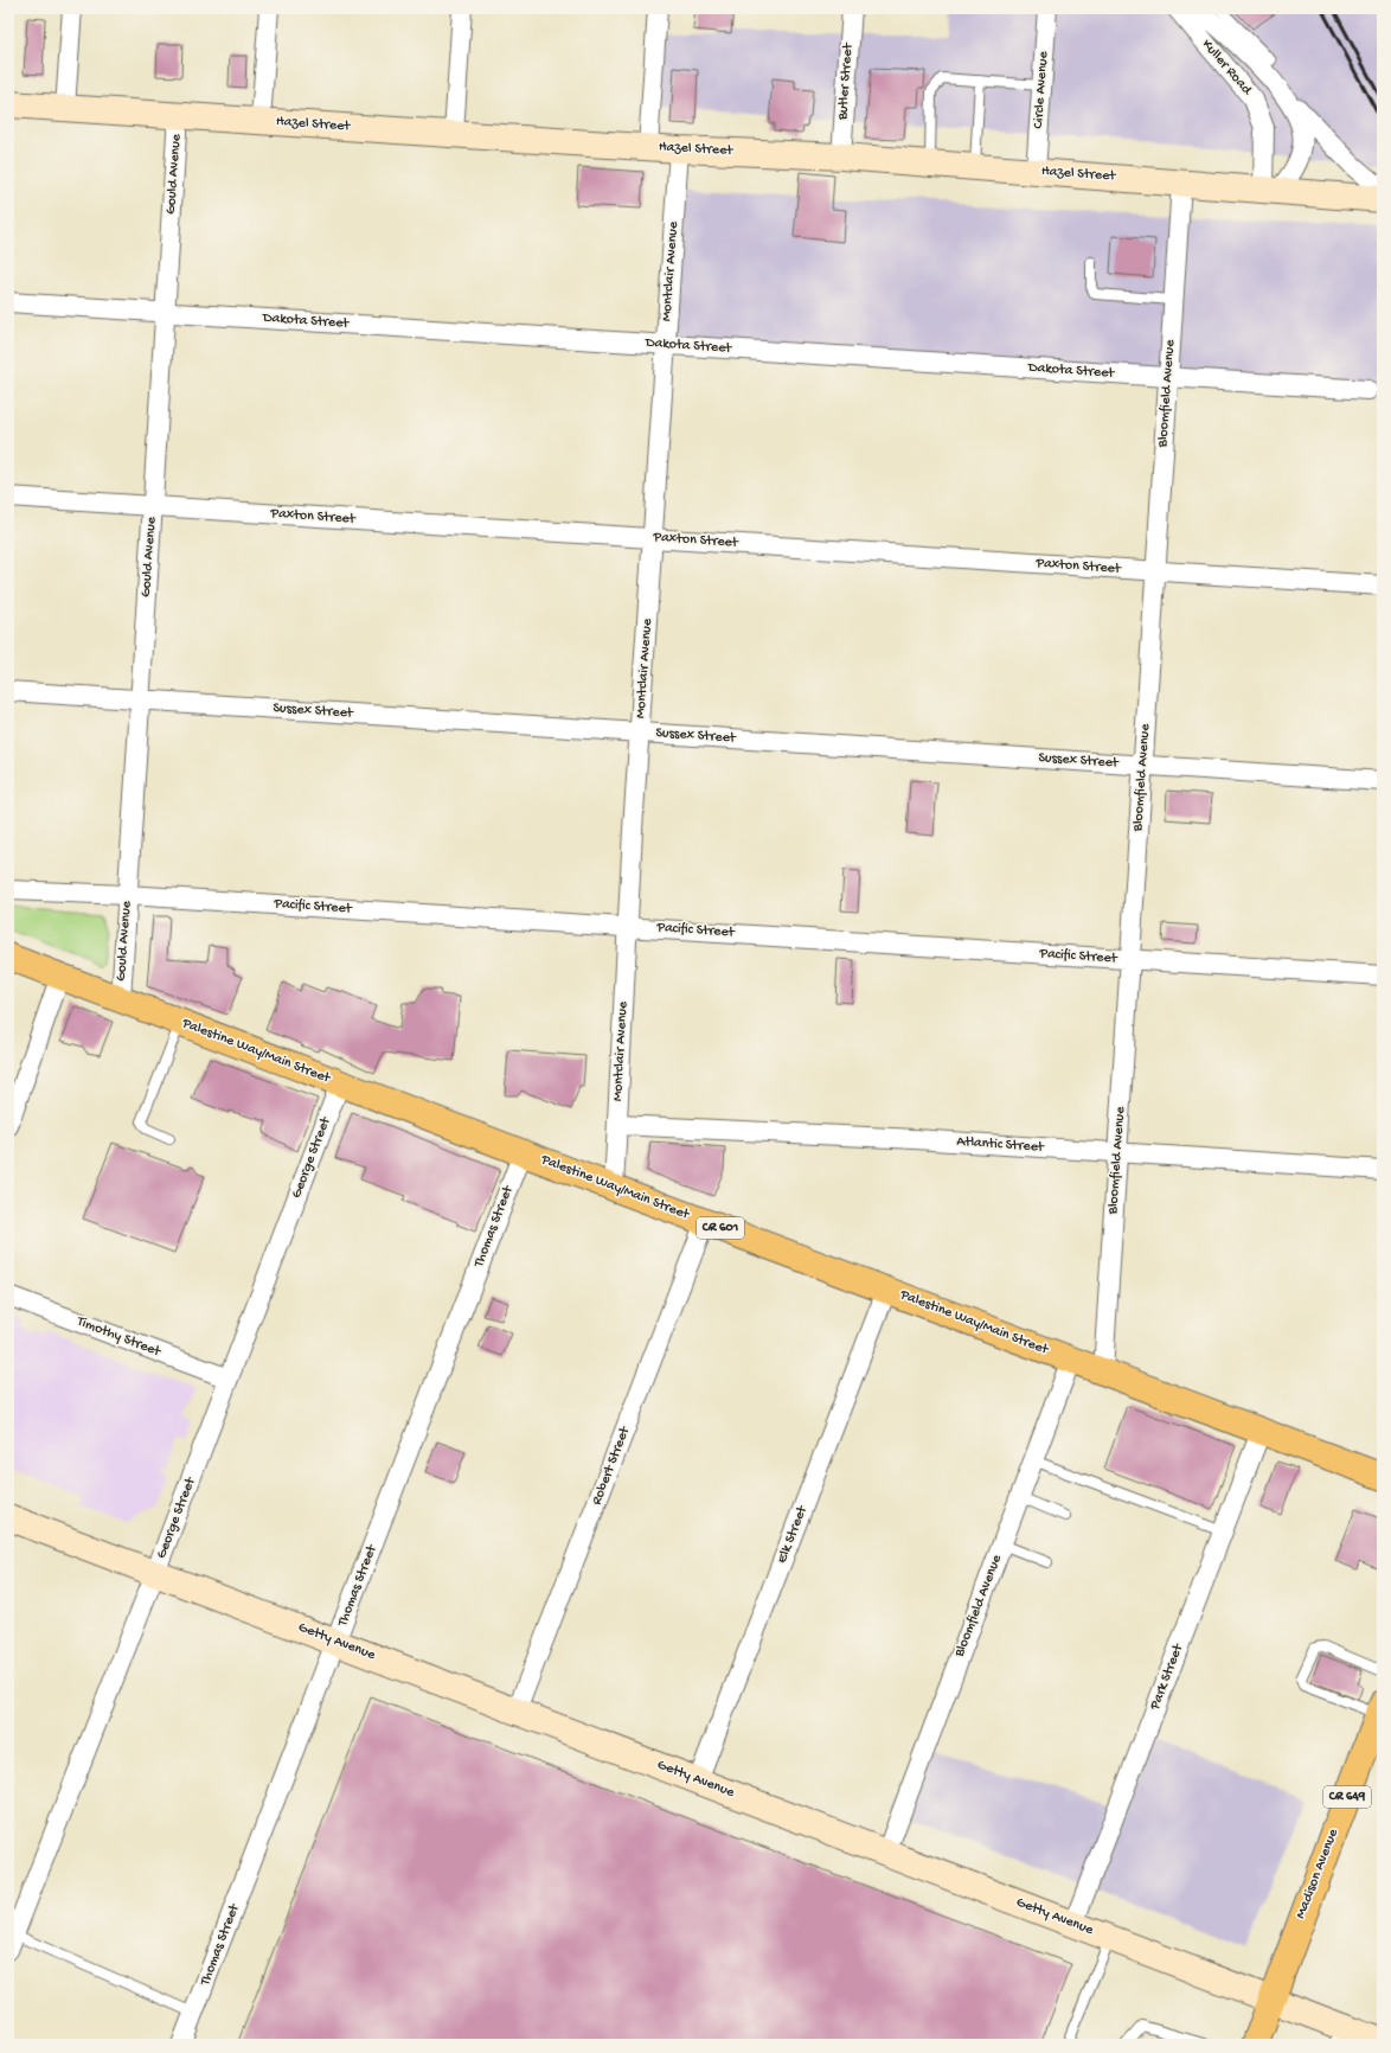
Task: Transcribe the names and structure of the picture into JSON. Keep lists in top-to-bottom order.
{
  "streets": {
    "main road": [
      "Palestine Way/Main Street",
      "CR 601",
      "CR 649",
      "Madison Avenue"
    ],
    "street": [
      "Kuller Road",
      "Butler Street",
      "Circle Avenue",
      "Hazel Street",
      "Gould Avenue",
      "Montclair Avenue",
      "Dakota Street",
      "Bloomfield Avenue",
      "Paxton Street",
      "Sussex Street",
      "Pacific Street",
      "Atlantic Street",
      "George Street",
      "Thomas Street",
      "Timothy Street",
      "Robert Street",
      "Elk Street",
      "Getty Avenue",
      "Park Street"
    ]
  },
  "crossings": [
    ["Kuller Road", "Hazel Street"],
    ["Butler Street", "Hazel Street"],
    ["Circle Avenue", "Hazel Street"],
    ["Hazel Street", "Gould Avenue"],
    ["Hazel Street", "Montclair Avenue"],
    ["Hazel Street", "Bloomfield Avenue"],
    ["Gould Avenue", "Dakota Street"],
    ["Gould Avenue", "Paxton Street"],
    ["Gould Avenue", "Sussex Street"],
    ["Gould Avenue", "Pacific Street"],
    ["Gould Avenue", "Palestine Way/Main Street"],
    ["Montclair Avenue", "Dakota Street"],
    ["Montclair Avenue", "Paxton Street"],
    ["Montclair Avenue", "Sussex Street"],
    ["Montclair Avenue", "Pacific Street"],
    ["Montclair Avenue", "Palestine Way/Main Street"],
    ["Montclair Avenue", "Atlantic Street"],
    ["Dakota Street", "Bloomfield Avenue"],
    ["Bloomfield Avenue", "Paxton Street"],
    ["Bloomfield Avenue", "Sussex Street"],
    ["Bloomfield Avenue", "Pacific Street"],
    ["Bloomfield Avenue", "Palestine Way/Main Street"],
    ["Bloomfield Avenue", "Atlantic Street"],
    ["Bloomfield Avenue", "Getty Avenue"],
    ["Palestine Way/Main Street", "George Street"],
    ["Palestine Way/Main Street", "Thomas Street"],
    ["Palestine Way/Main Street", "CR 601"],
    ["Palestine Way/Main Street", "Robert Street"],
    ["Palestine Way/Main Street", "Elk Street"],
    ["Palestine Way/Main Street", "Park Street"],
    ["George Street", "Timothy Street"],
    ["George Street", "Getty Avenue"],
    ["Thomas Street", "Getty Avenue"],
    ["Robert Street", "Getty Avenue"],
    ["Elk Street", "Getty Avenue"],
    ["Getty Avenue", "Park Street"],
    ["Getty Avenue", "Madison Avenue"]
  ]
}
